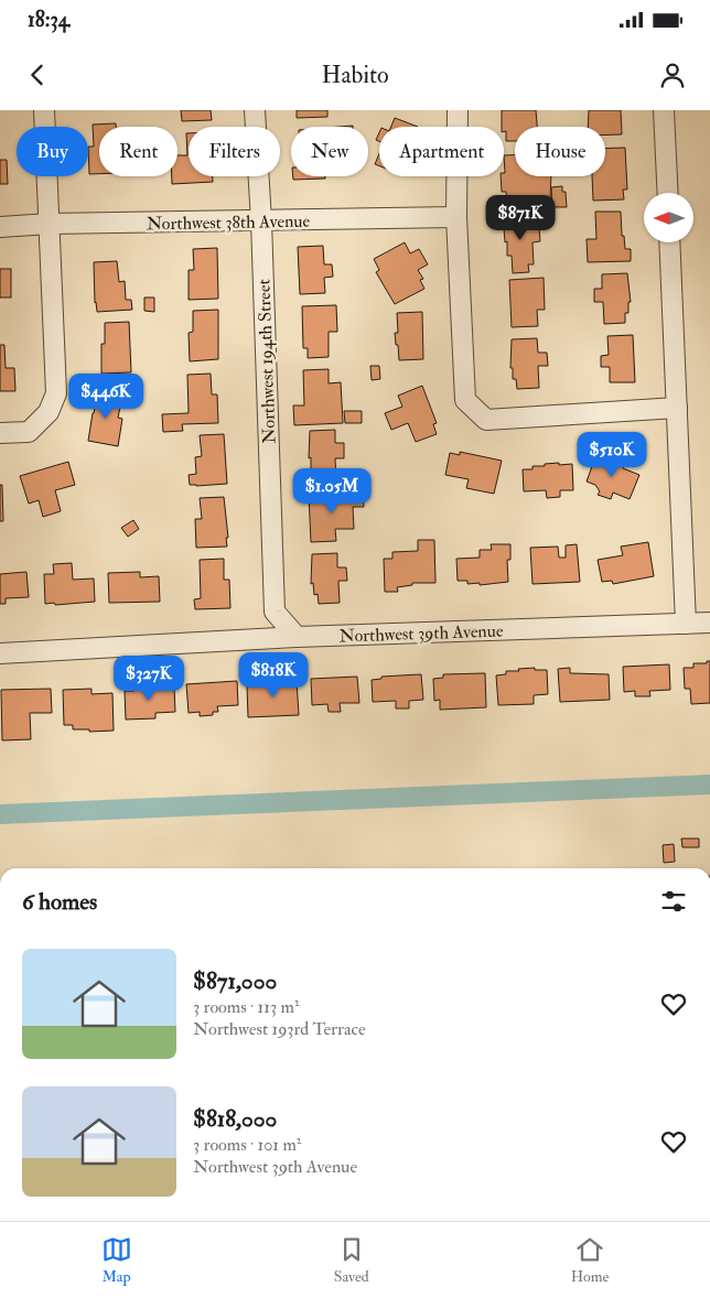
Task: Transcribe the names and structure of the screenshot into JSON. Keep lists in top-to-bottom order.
{
  "streets": {
    "street": ["Northwest 38th Avenue", "Northwest 194th Street", "Northwest 39th Avenue"]
  },
  "crossings": [
    ["Northwest 38th Avenue", "Northwest 194th Street"],
    ["Northwest 194th Street", "Northwest 39th Avenue"]
  ],
  "north": "left",
  "page": {
    "status": "18:34",
    "header": "Habito",
    "chip": [
      "Buy",
      "Rent",
      "Filters",
      "New",
      "Apartment",
      "House"
    ],
    "price": [
      "$871K",
      "$446K",
      "$510K",
      "$1.05M",
      "$818K",
      "$327K"
    ],
    "heading": "6 homes",
    "list": [
      {
        "name": "$871,000",
        "note": "3 rooms · 113 m² · Northwest 193rd Terrace"
      },
      {
        "name": "$818,000",
        "note": "3 rooms · 101 m² · Northwest 39th Avenue"
      }
    ],
    "tabs": ["Map", "Saved", "Home"]
  }
}
